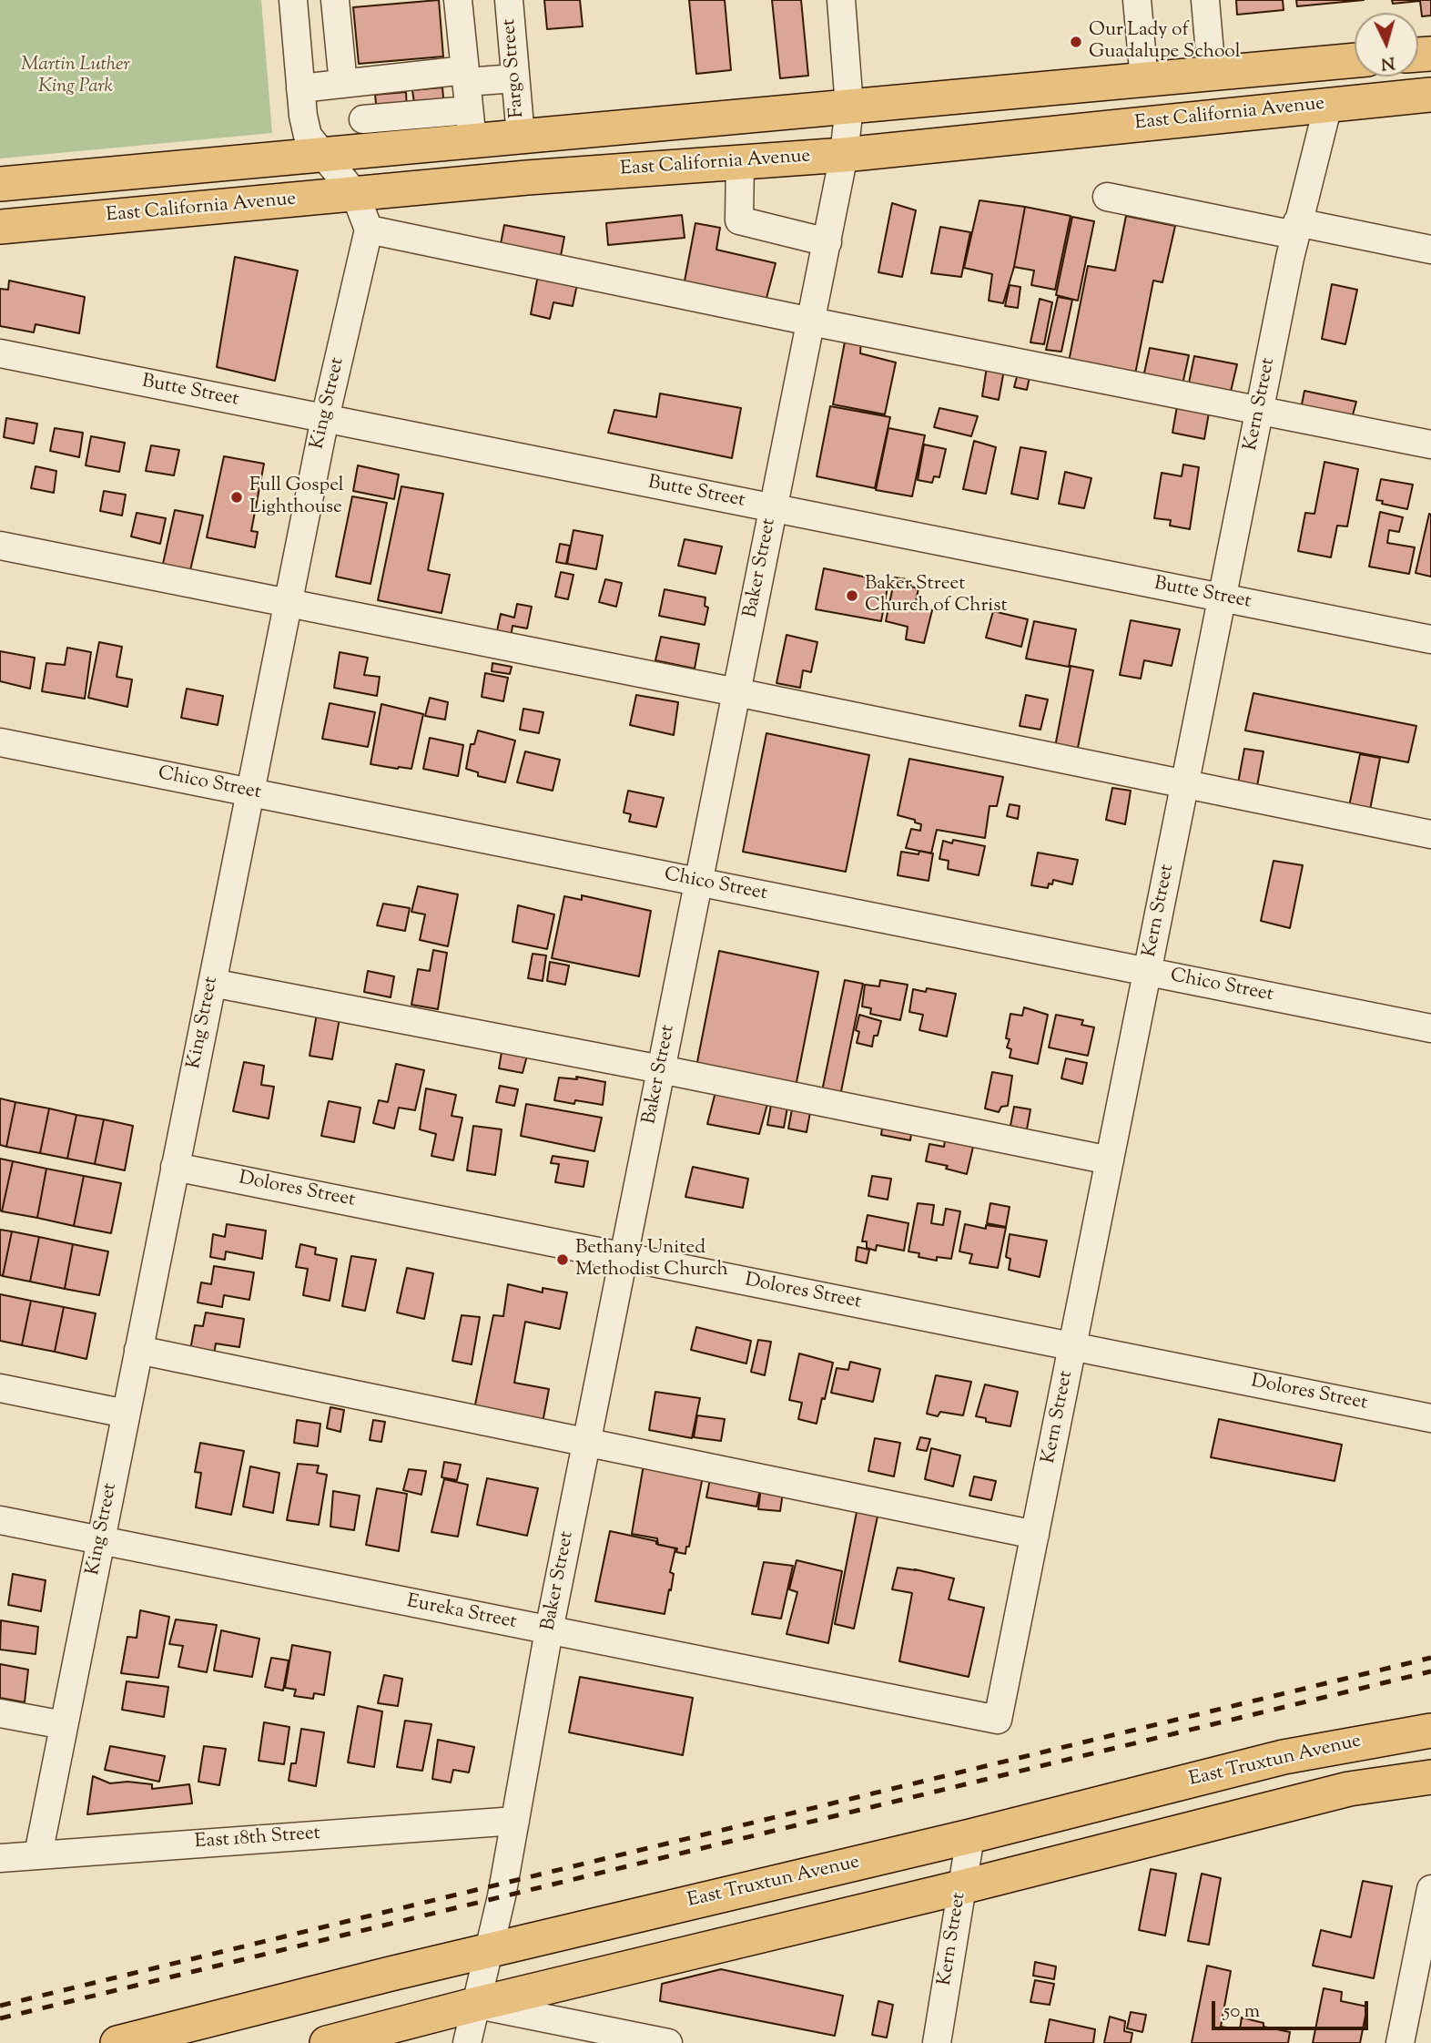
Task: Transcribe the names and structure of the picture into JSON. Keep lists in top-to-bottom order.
{
  "streets": {
    "main road": ["East California Avenue", "East Truxtun Avenue"],
    "street": [
      "Fargo Street",
      "Butte Street",
      "King Street",
      "Kern Street",
      "Baker Street",
      "Chico Street",
      "Dolores Street",
      "Eureka Street",
      "East 18th Street"
    ]
  },
  "crossings": [
    ["East California Avenue", "Kern Street"],
    ["East California Avenue", "Baker Street"],
    ["Butte Street", "King Street"],
    ["Butte Street", "Kern Street"],
    ["Butte Street", "Baker Street"],
    ["King Street", "Chico Street"],
    ["King Street", "Dolores Street"],
    ["King Street", "Eureka Street"],
    ["King Street", "East 18th Street"],
    ["Kern Street", "Chico Street"],
    ["Kern Street", "Dolores Street"],
    ["Kern Street", "Eureka Street"],
    ["Kern Street", "East Truxtun Avenue"],
    ["Baker Street", "Chico Street"],
    ["Baker Street", "Dolores Street"],
    ["Baker Street", "Eureka Street"],
    ["Baker Street", "East Truxtun Avenue"],
    ["Baker Street", "East 18th Street"]
  ],
  "parks": ["Martin Luther King Park"],
  "places": [
    "Our Lady of Guadalupe School",
    "Full Gospel Lighthouse",
    "Baker Street Church of Christ",
    "Bethany United Methodist Church"
  ],
  "scale_bar": "50 m",
  "north": "bottom"
}
